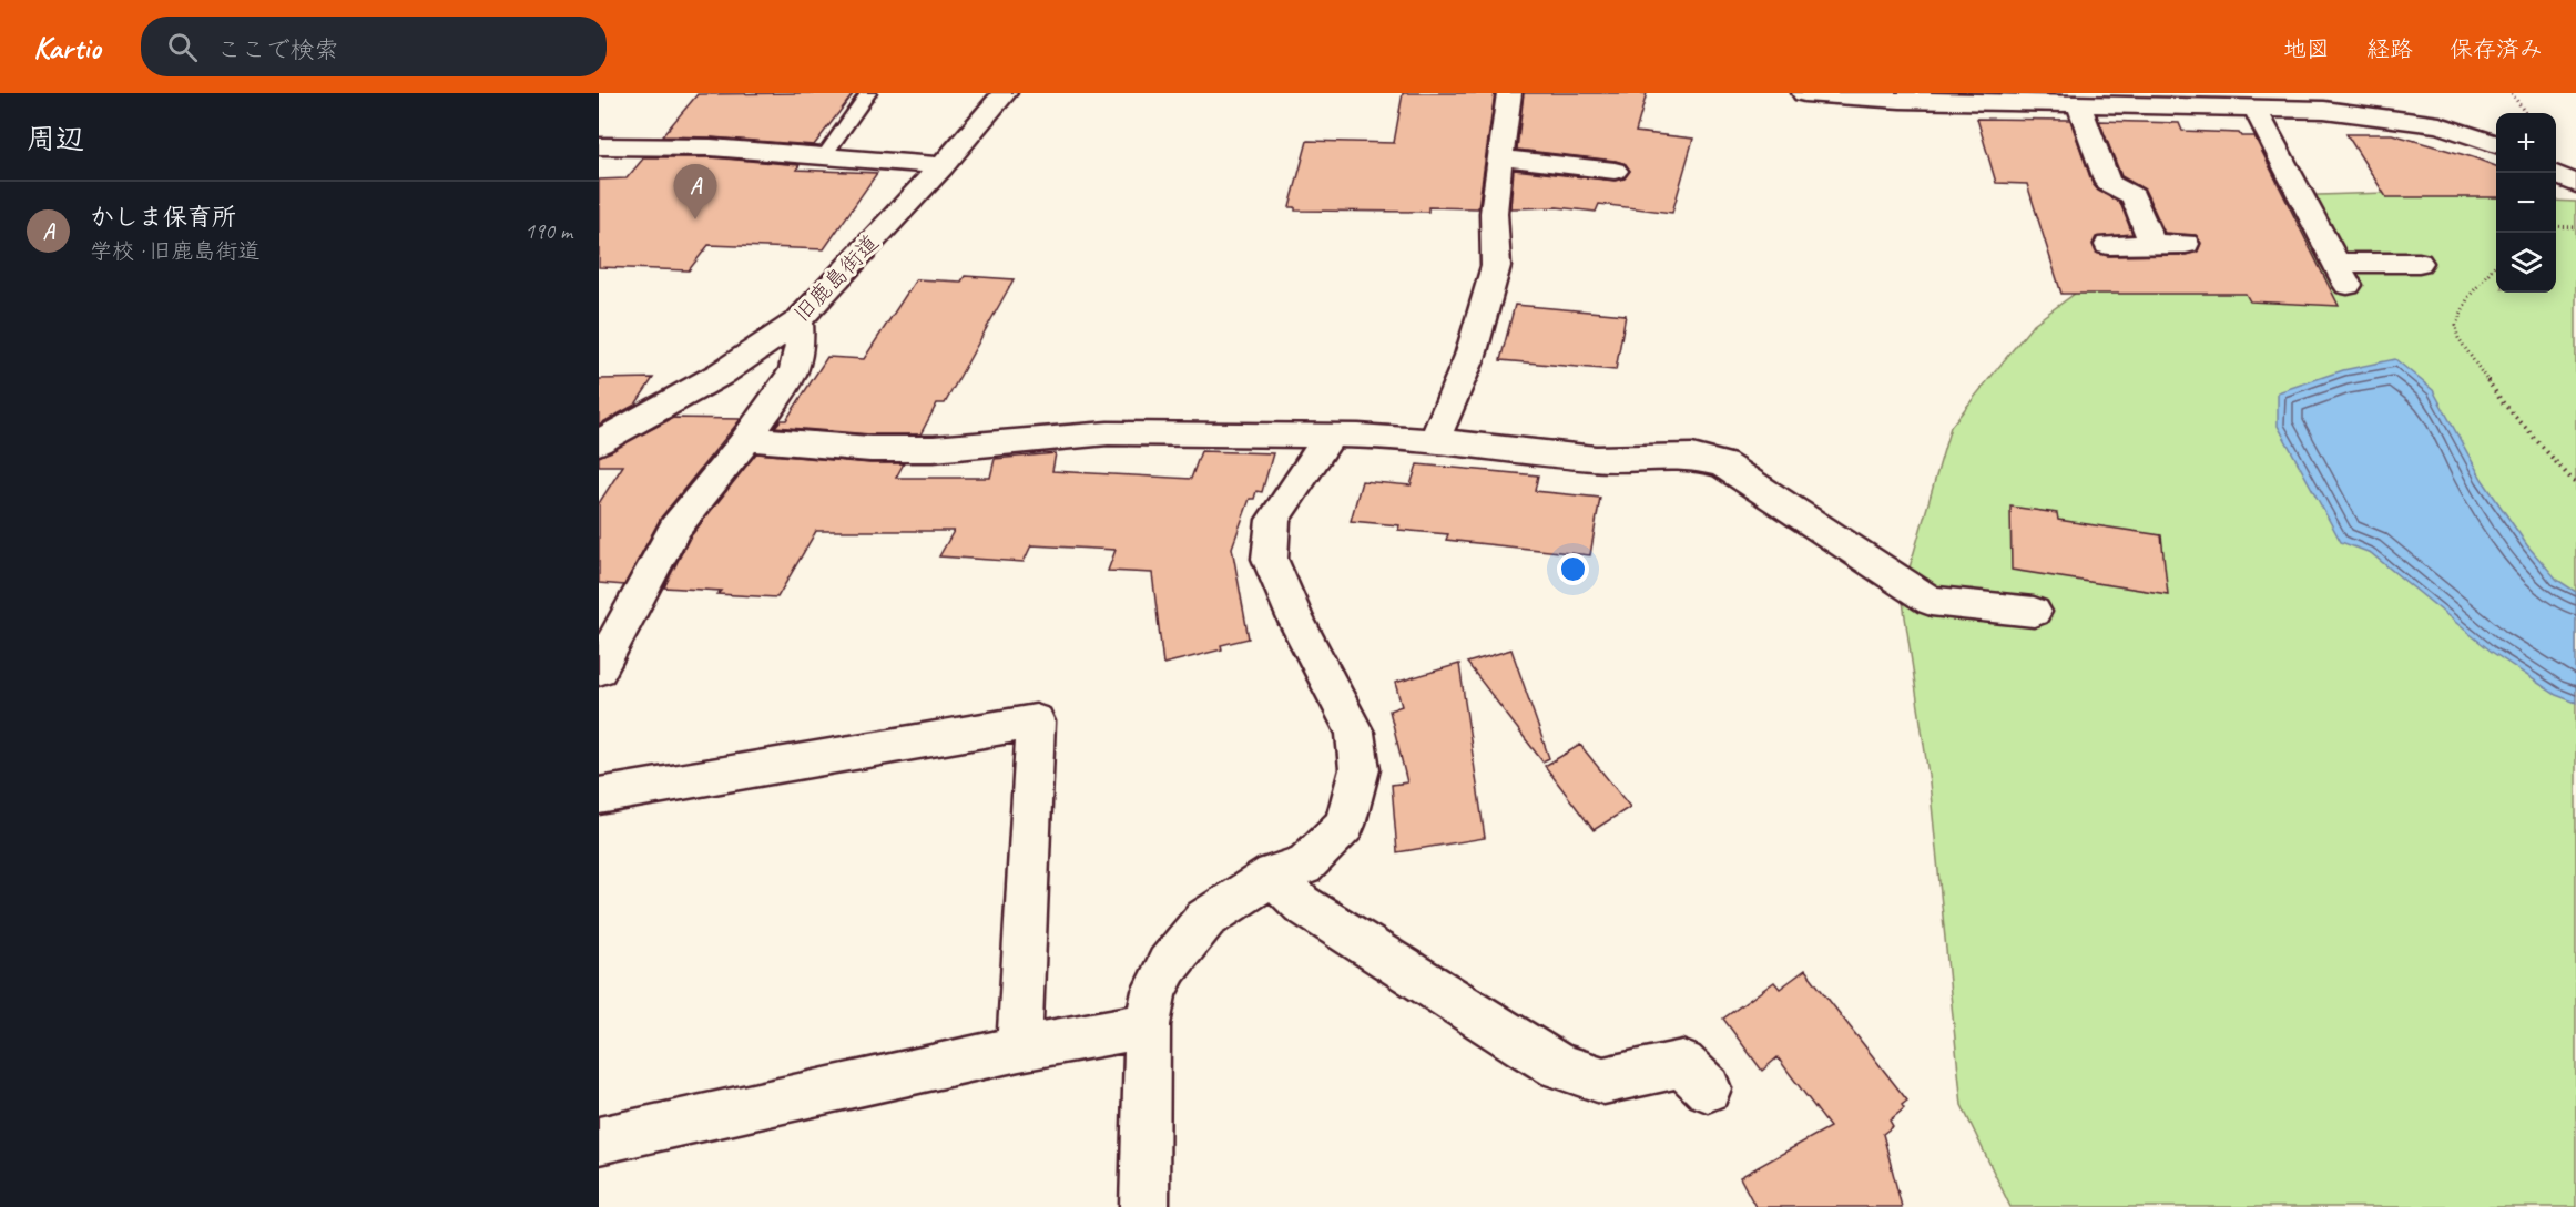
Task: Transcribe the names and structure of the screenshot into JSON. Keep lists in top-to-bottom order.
{
  "streets": {
    "street": ["旧鹿島街道"]
  },
  "page": {
    "header": "Kartio",
    "search": "ここで検索",
    "nav": ["地図", "経路", "保存済み"],
    "heading": "周辺",
    "map_buttons": ["+", "−"],
    "pins": "A",
    "list": [
      {
        "mark": "A",
        "name": "かしま保育所",
        "note": "学校 · 旧鹿島街道",
        "value": "190 m"
      }
    ]
  }
}
